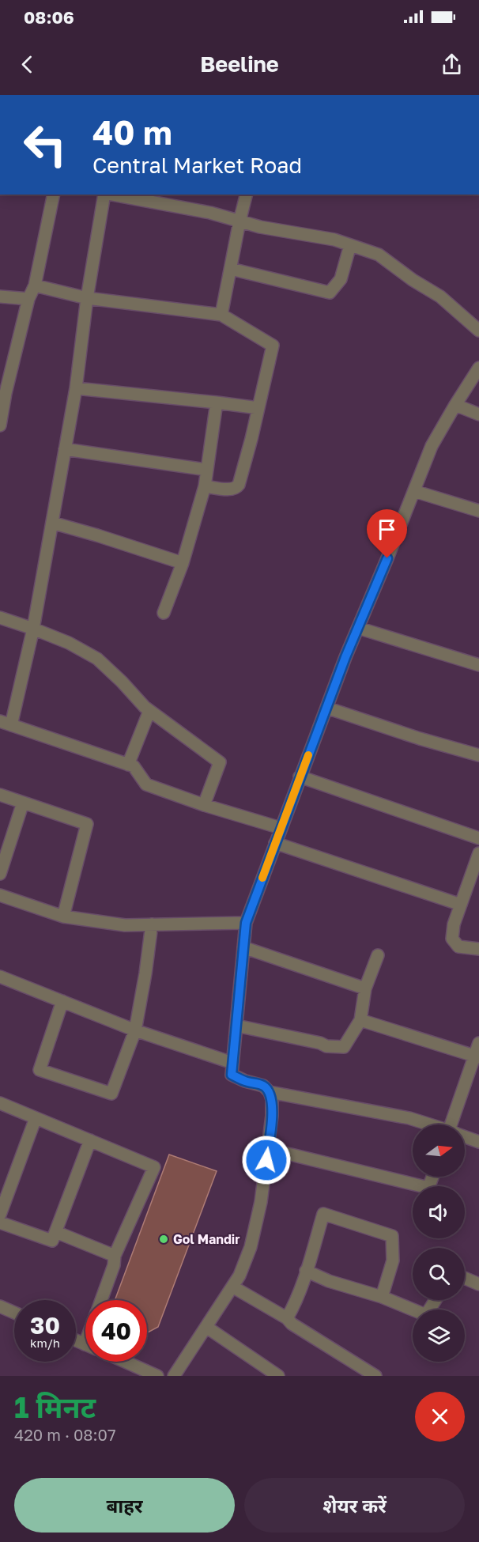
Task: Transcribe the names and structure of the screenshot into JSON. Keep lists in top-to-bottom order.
{
  "places": ["Gol Mandir"],
  "north": "right",
  "page": {
    "status": "08:06",
    "header": "Beeline",
    "turn": ["40 m", "Central Market Road"],
    "speed": "30 km/h",
    "limit": "40",
    "heading": ["1 मिनट", "420 m · 08:07"],
    "buttons": ["बाहर", "शेयर करें"]
  }
}
